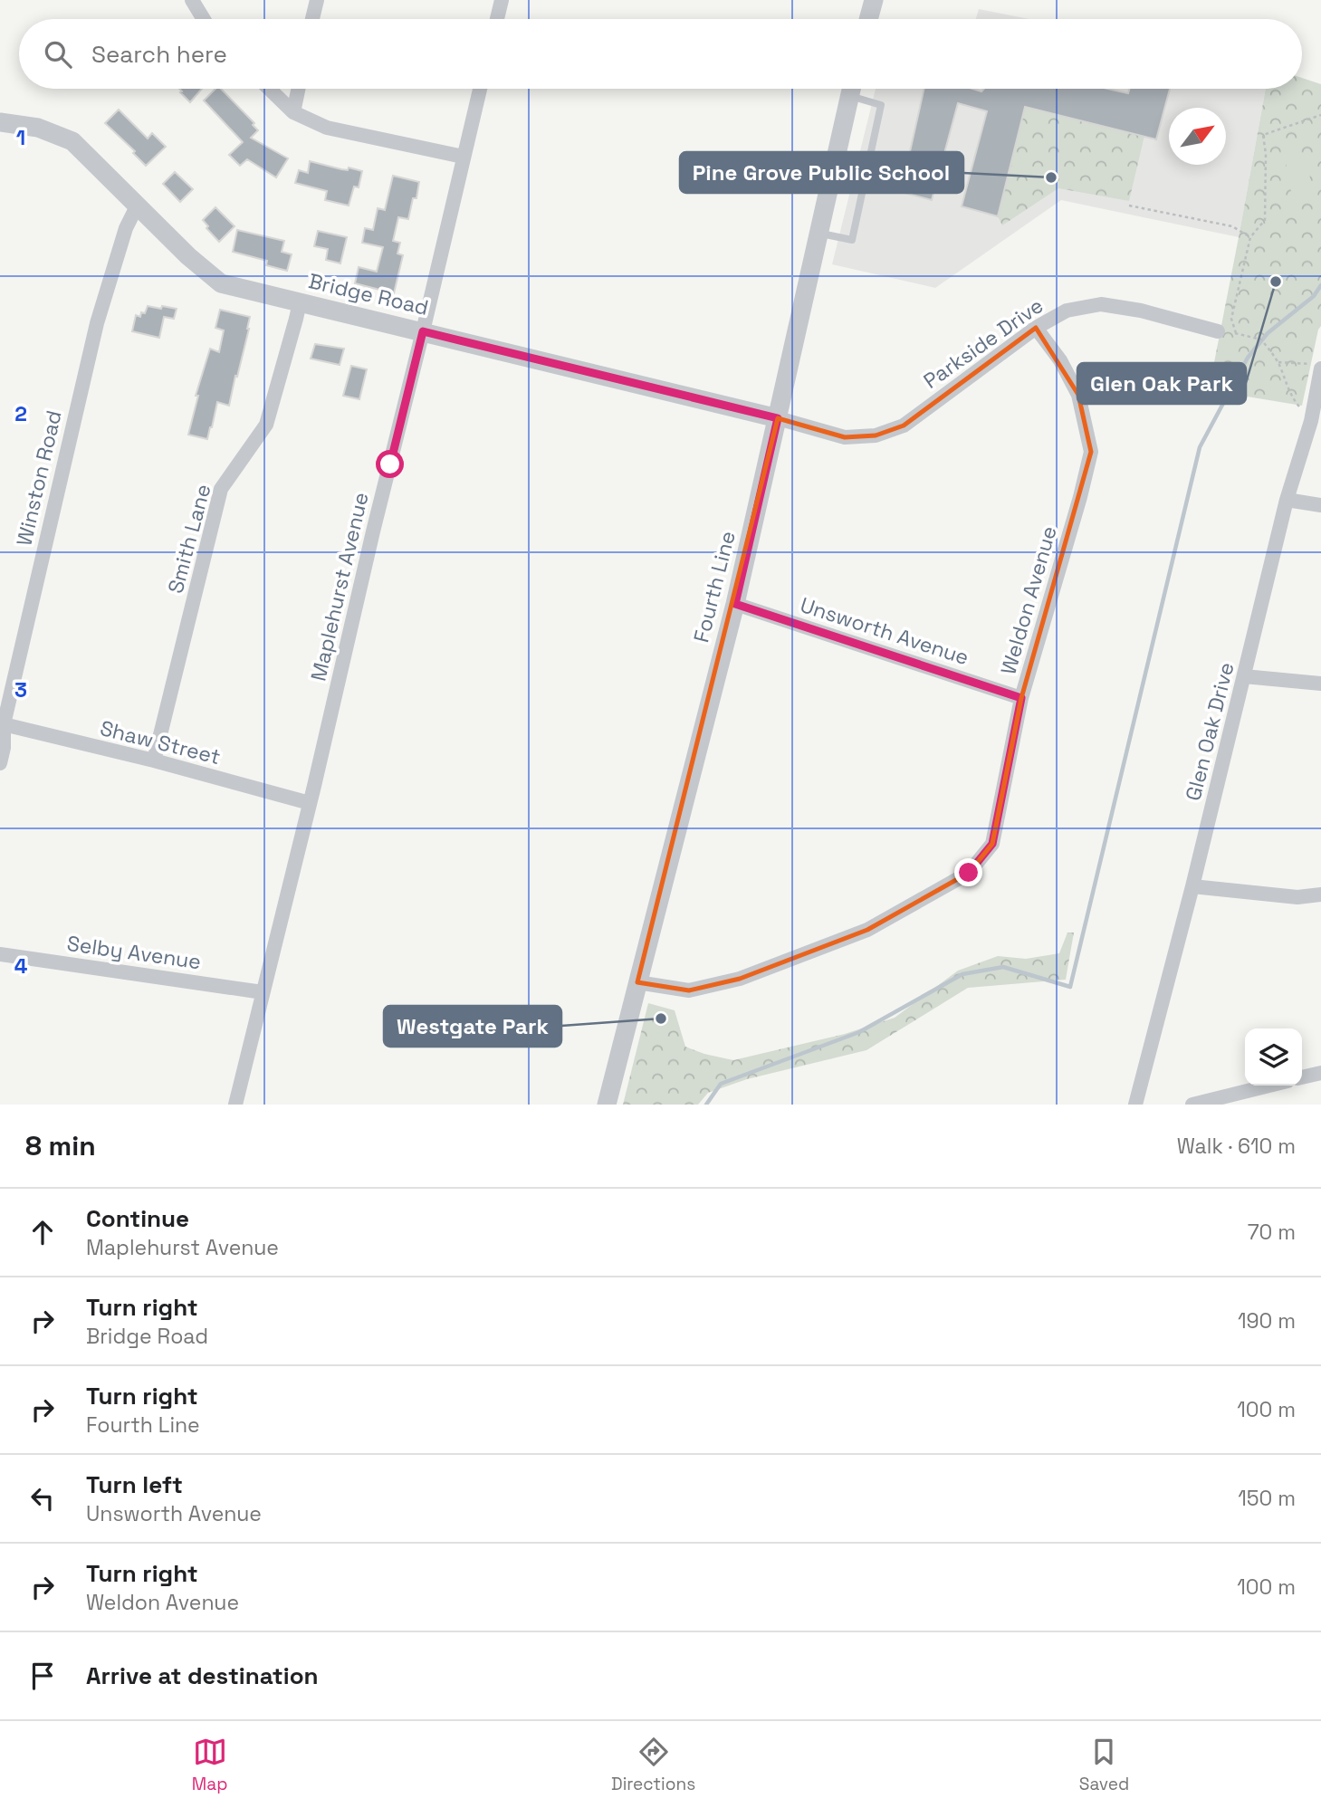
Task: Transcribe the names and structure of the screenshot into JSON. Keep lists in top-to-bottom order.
{
  "streets": {
    "street": [
      "Bridge Road",
      "Parkside Drive",
      "Winston Road",
      "Smith Lane",
      "Maplehurst Avenue",
      "Fourth Line",
      "Weldon Avenue",
      "Unsworth Avenue",
      "Glen Oak Drive",
      "Shaw Street",
      "Selby Avenue"
    ]
  },
  "crossings": [
    ["Bridge Road", "Parkside Drive"],
    ["Bridge Road", "Winston Road"],
    ["Bridge Road", "Smith Lane"],
    ["Bridge Road", "Maplehurst Avenue"],
    ["Bridge Road", "Fourth Line"],
    ["Parkside Drive", "Fourth Line"],
    ["Parkside Drive", "Weldon Avenue"],
    ["Winston Road", "Shaw Street"],
    ["Smith Lane", "Shaw Street"],
    ["Maplehurst Avenue", "Shaw Street"],
    ["Maplehurst Avenue", "Selby Avenue"],
    ["Fourth Line", "Weldon Avenue"],
    ["Fourth Line", "Unsworth Avenue"],
    ["Weldon Avenue", "Unsworth Avenue"]
  ],
  "places": ["Pine Grove Public School", "Glen Oak Park", "Westgate Park"],
  "north": "top right",
  "page": {
    "search": "Search here",
    "heading": ["8 min", "Walk · 610 m"],
    "list": [
      ["Continue", "Maplehurst Avenue", "70 m"],
      ["Turn right", "Bridge Road", "190 m"],
      ["Turn right", "Fourth Line", "100 m"],
      ["Turn left", "Unsworth Avenue", "150 m"],
      ["Turn right", "Weldon Avenue", "100 m"],
      "Arrive at destination"
    ],
    "nav": ["Map", "Directions", "Saved"]
  },
  "grid": {
    "rows": [
      "1",
      "2",
      "3",
      "4"
    ]
  }
}
